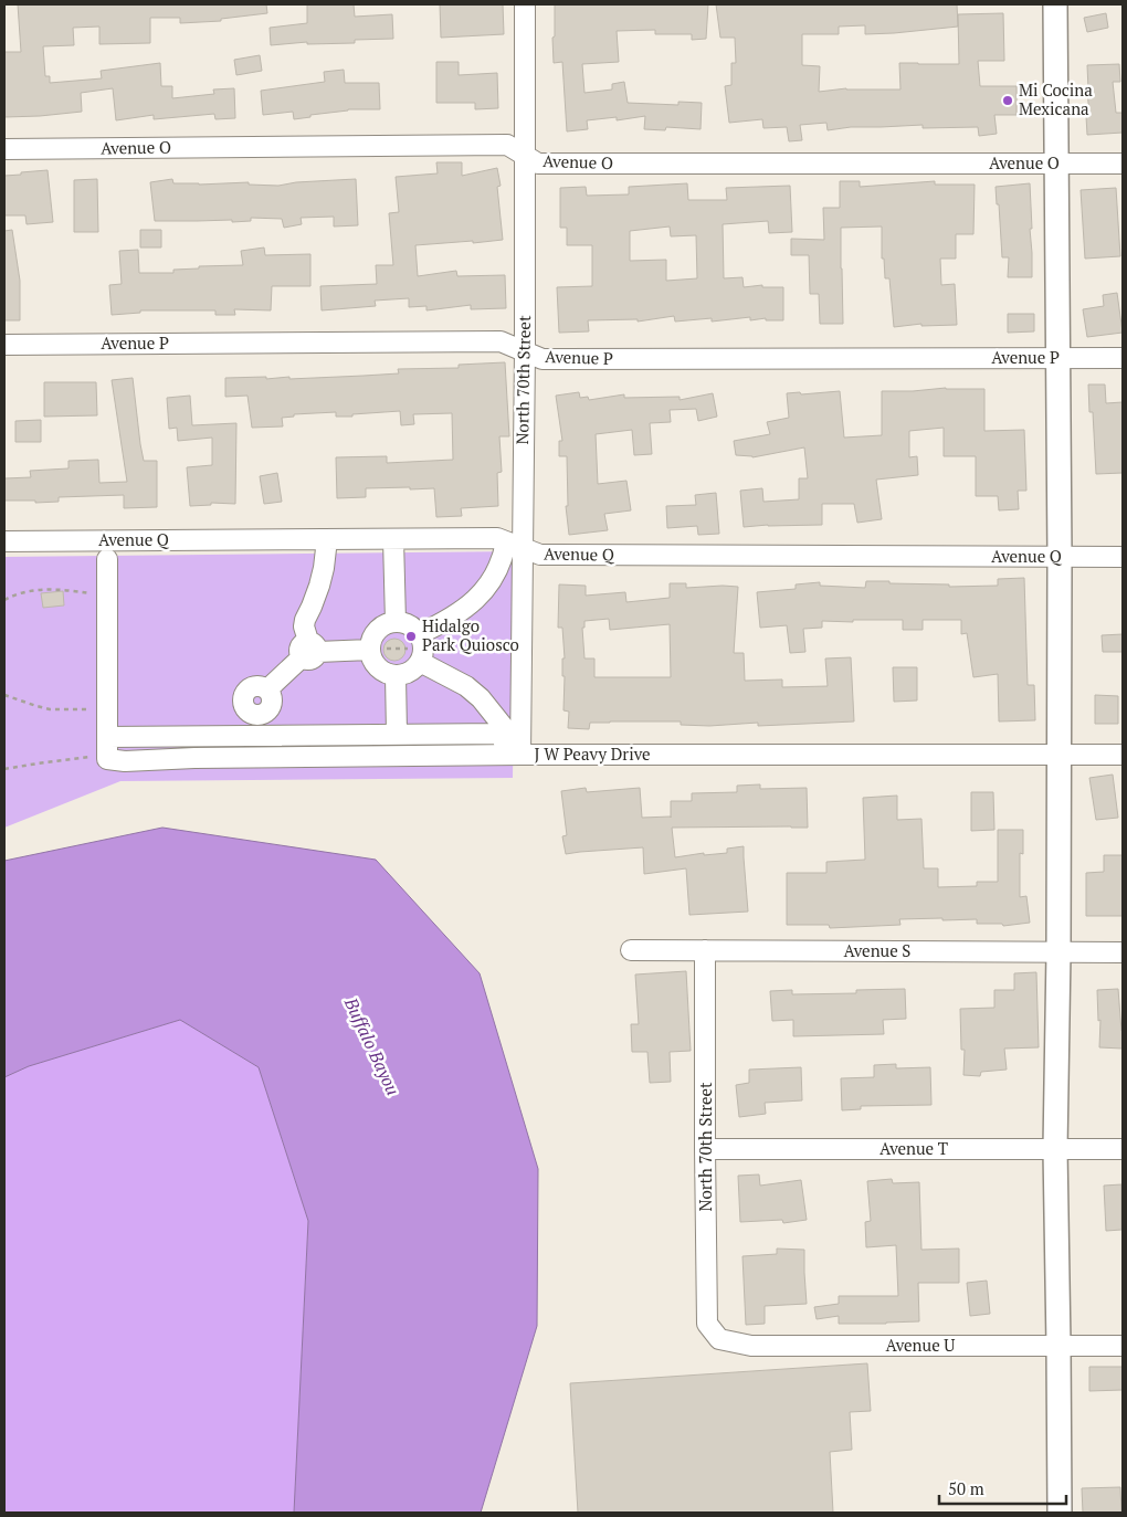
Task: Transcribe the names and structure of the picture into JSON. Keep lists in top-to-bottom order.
{
  "streets": {
    "street": [
      "Avenue O",
      "Avenue P",
      "North 70th Street",
      "Avenue Q",
      "J W Peavy Drive",
      "Avenue S",
      "Avenue T",
      "Avenue U"
    ]
  },
  "crossings": [
    ["Avenue O", "North 70th Street"],
    ["Avenue P", "North 70th Street"],
    ["North 70th Street", "Avenue Q"],
    ["North 70th Street", "J W Peavy Drive"],
    ["North 70th Street", "Avenue S"],
    ["North 70th Street", "Avenue T"],
    ["North 70th Street", "Avenue U"]
  ],
  "water": ["Buffalo Bayou"],
  "places": ["Mi Cocina Mexicana", "Hidalgo Park Quiosco"],
  "scale_bar": "50 m"
}
